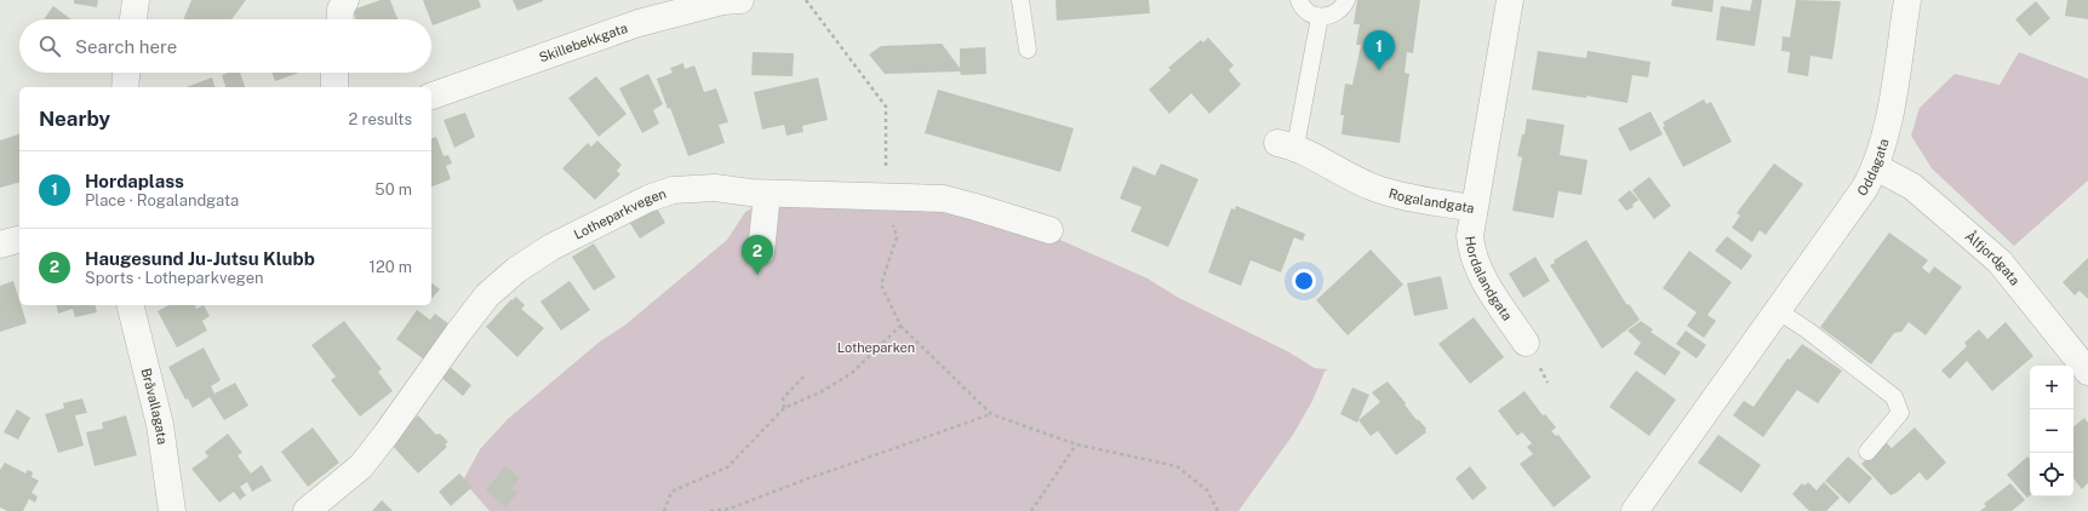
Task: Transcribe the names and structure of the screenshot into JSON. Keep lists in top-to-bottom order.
{
  "streets": {
    "street": [
      "Skillebekkgata",
      "Oddagata",
      "Rogalandgata",
      "Lotheparkvegen",
      "Ålfjordgata",
      "Hordalandgata",
      "Bråvallagata"
    ]
  },
  "crossings": [
    ["Oddagata", "Ålfjordgata"],
    ["Rogalandgata", "Hordalandgata"]
  ],
  "parks": ["Lotheparken"],
  "page": {
    "search": "Search here",
    "pins": ["1", "2"],
    "heading": ["Nearby", "2 results"],
    "list": [
      {
        "mark": "1",
        "name": "Hordaplass",
        "note": "Place · Rogalandgata",
        "value": "50 m"
      },
      {
        "mark": "2",
        "name": "Haugesund Ju-Jutsu Klubb",
        "note": "Sports · Lotheparkvegen",
        "value": "120 m"
      }
    ],
    "map_buttons": ["+", "−"]
  }
}
